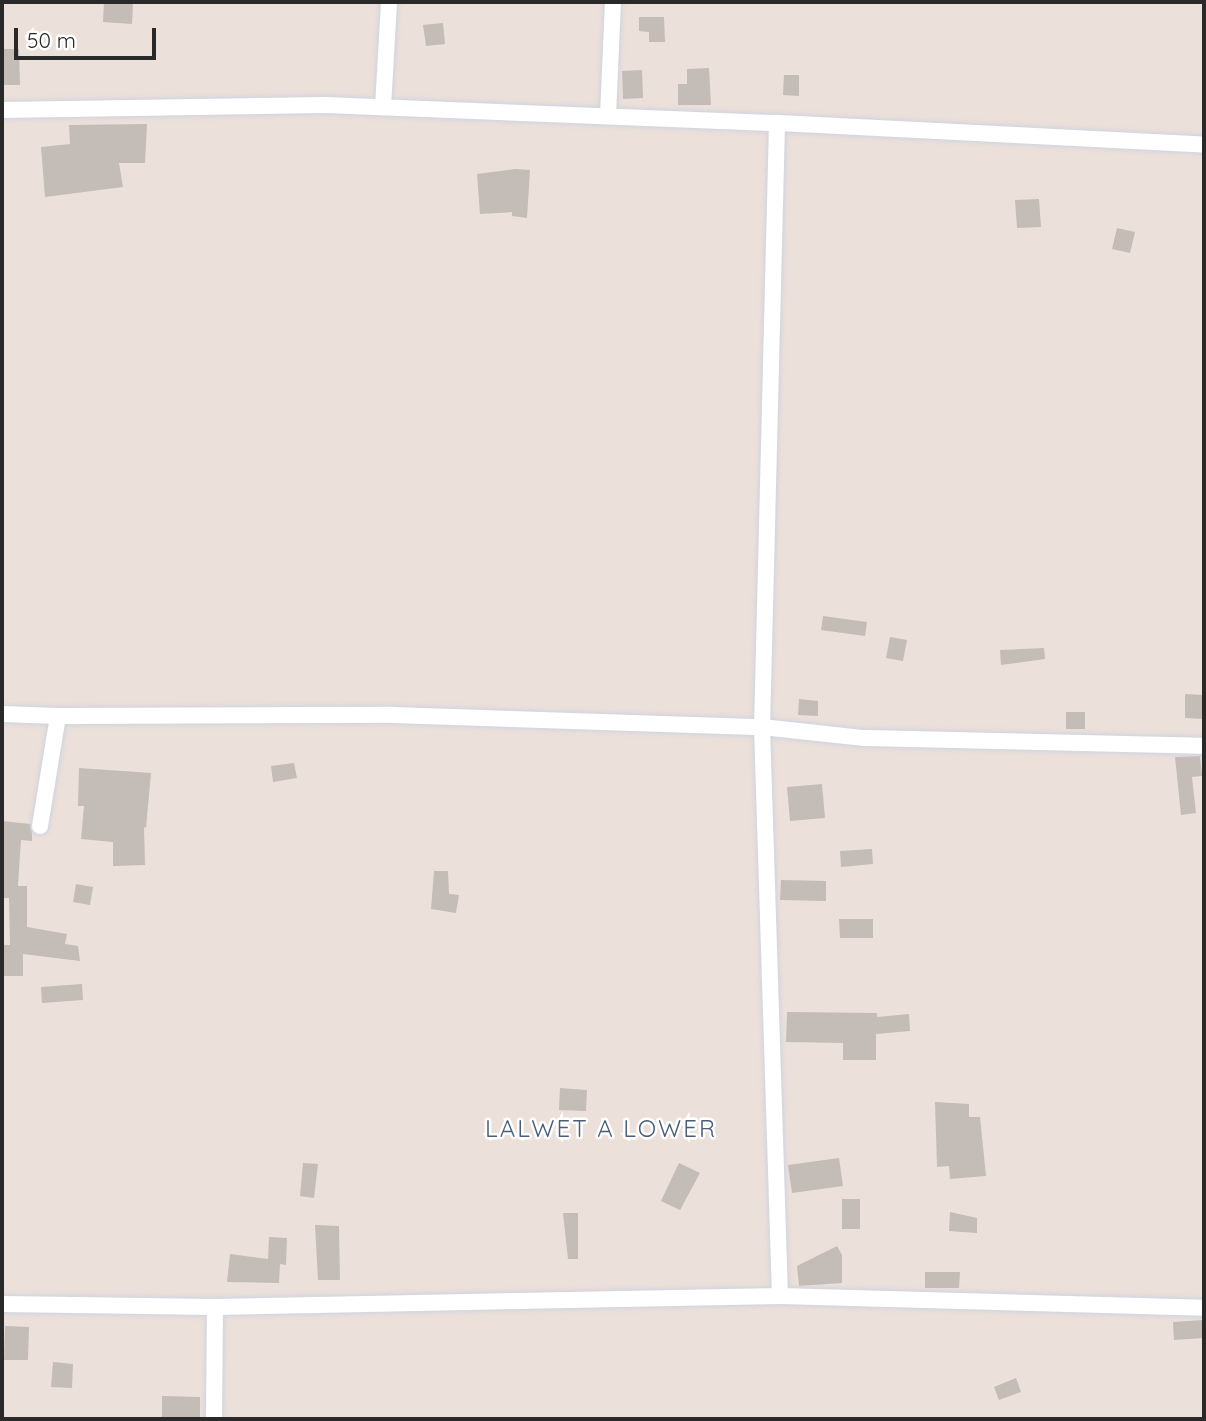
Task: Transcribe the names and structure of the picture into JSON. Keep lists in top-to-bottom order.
{
  "districts": ["LALWET A LOWER"],
  "scale_bar": "50 m"
}
